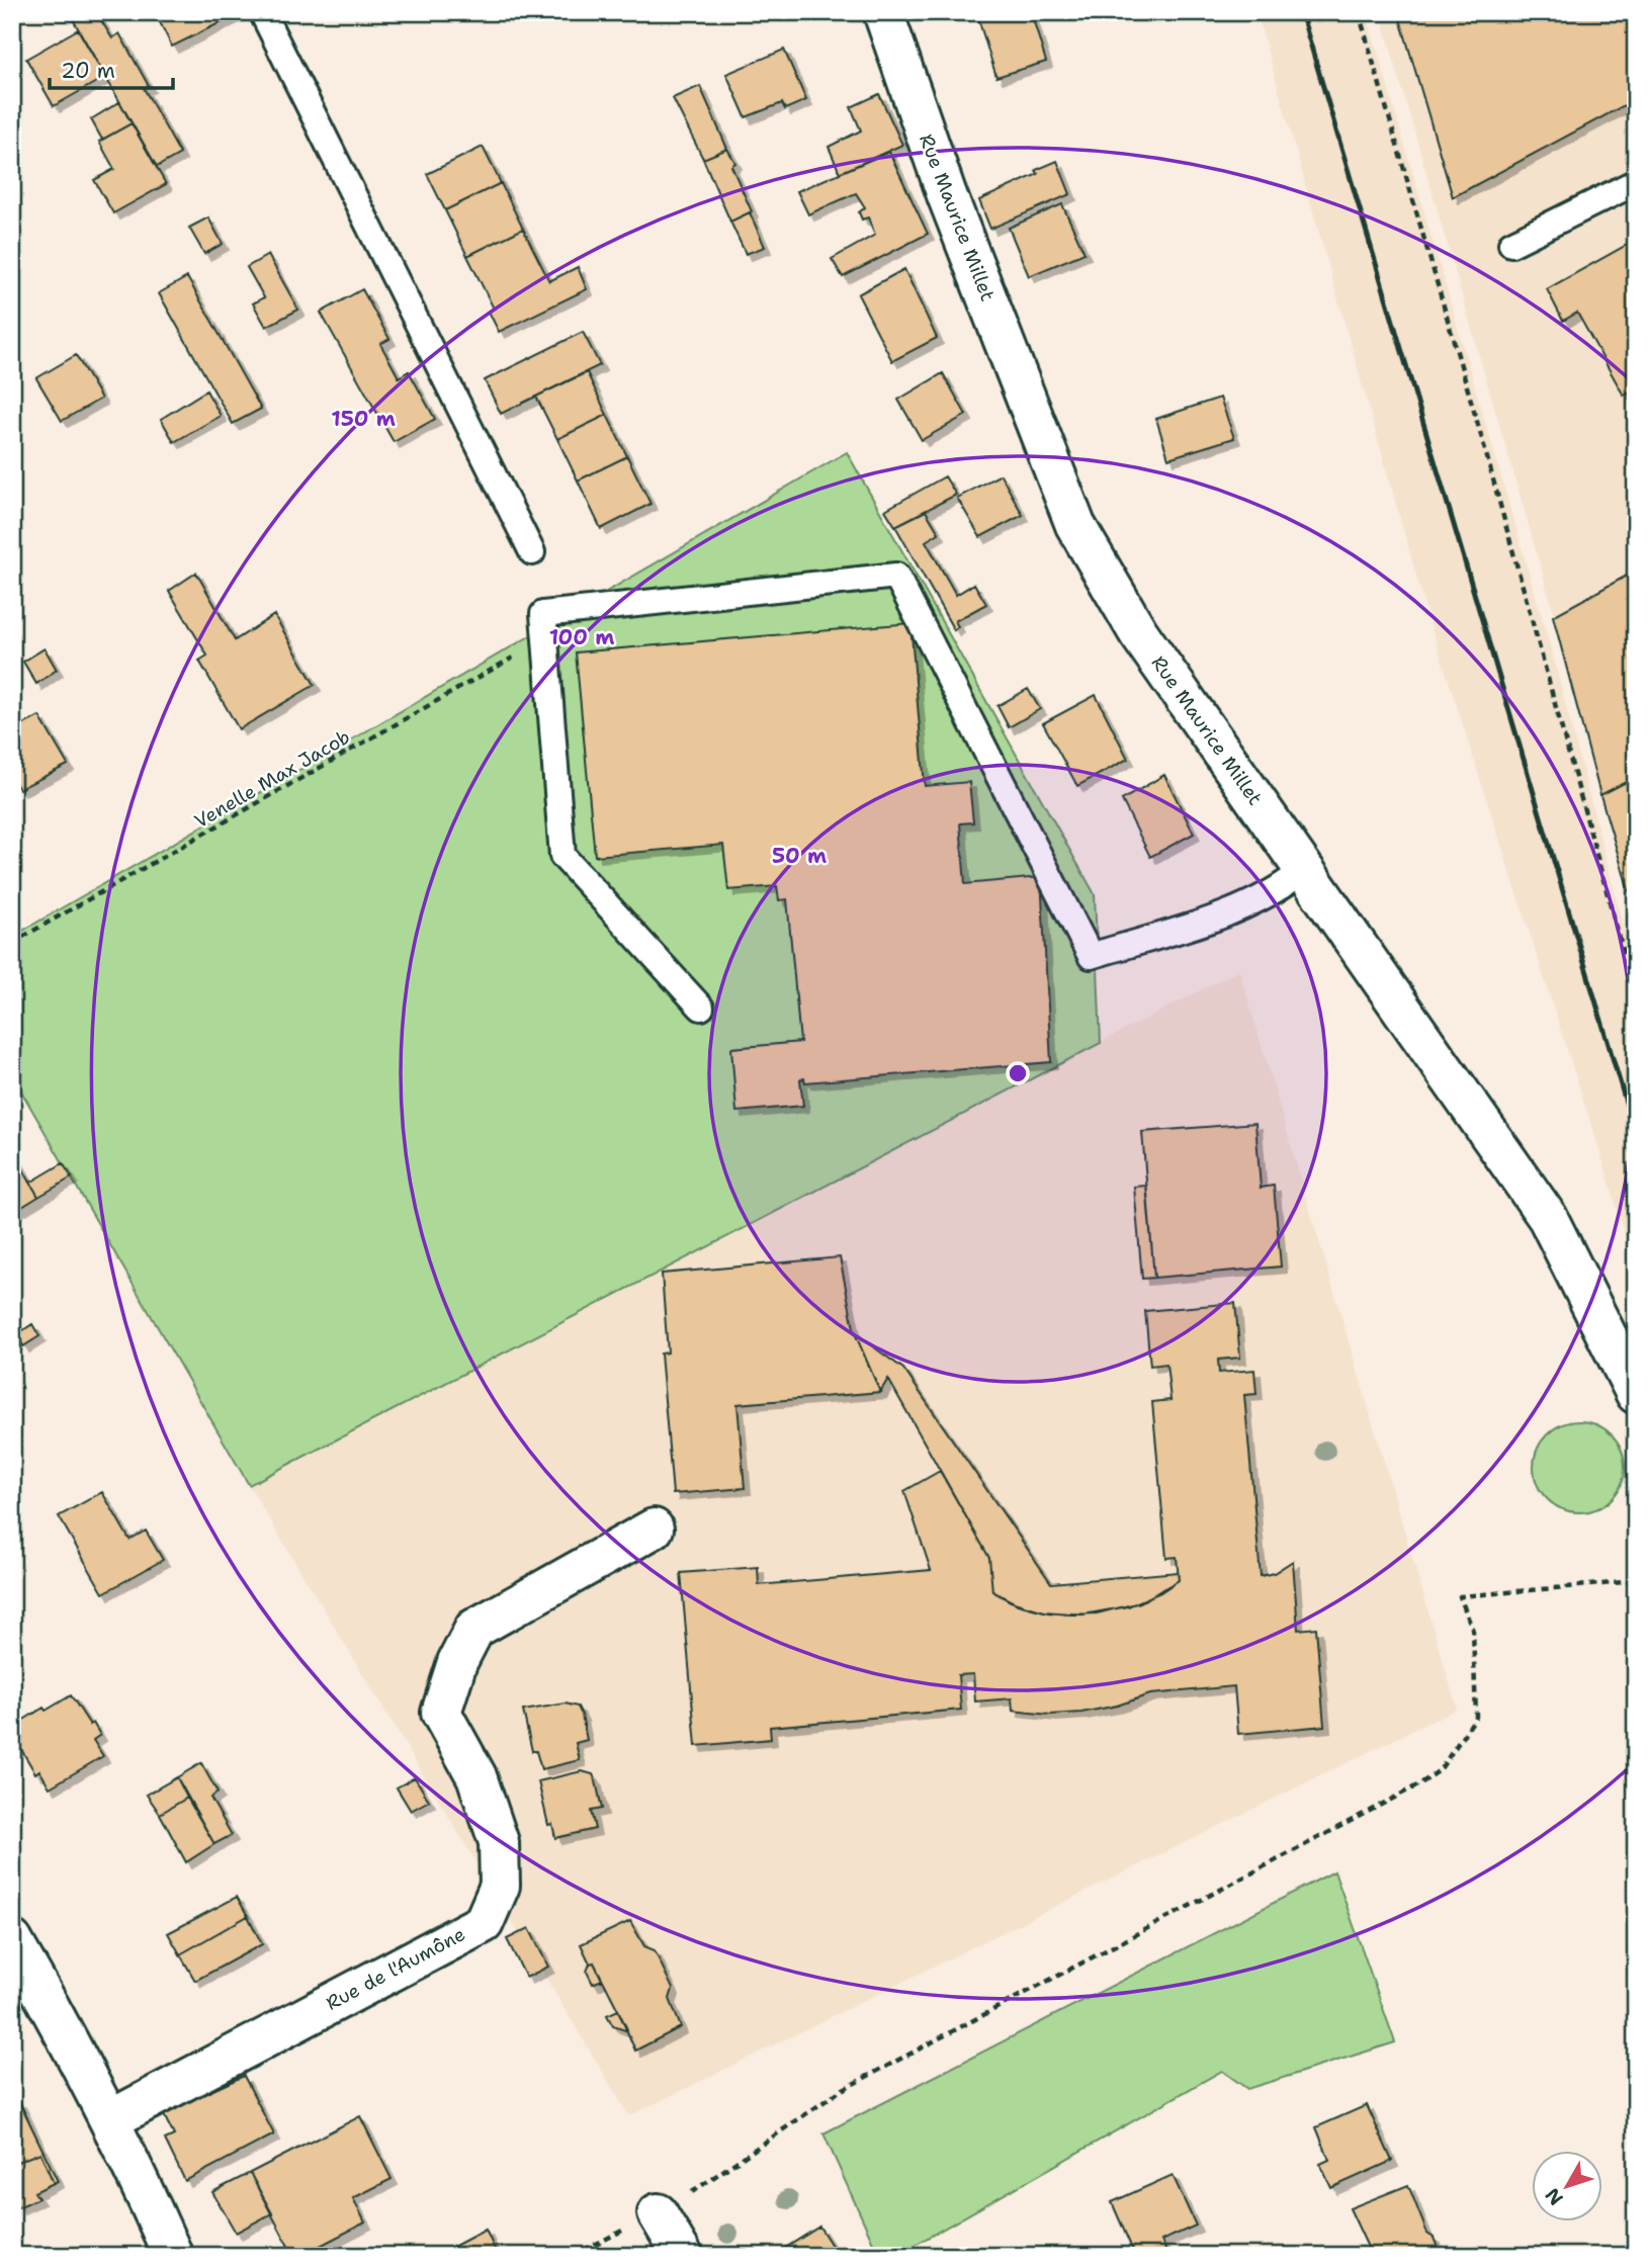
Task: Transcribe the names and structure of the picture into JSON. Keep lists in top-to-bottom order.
{
  "streets": {
    "street": ["Rue Maurice Millet", "Rue de l'Aumône"],
    "path": ["Venelle Max Jacob"]
  },
  "scale_bar": "20 m",
  "north": "bottom left",
  "rings": ["150 m", "100 m", "50 m"]
}
